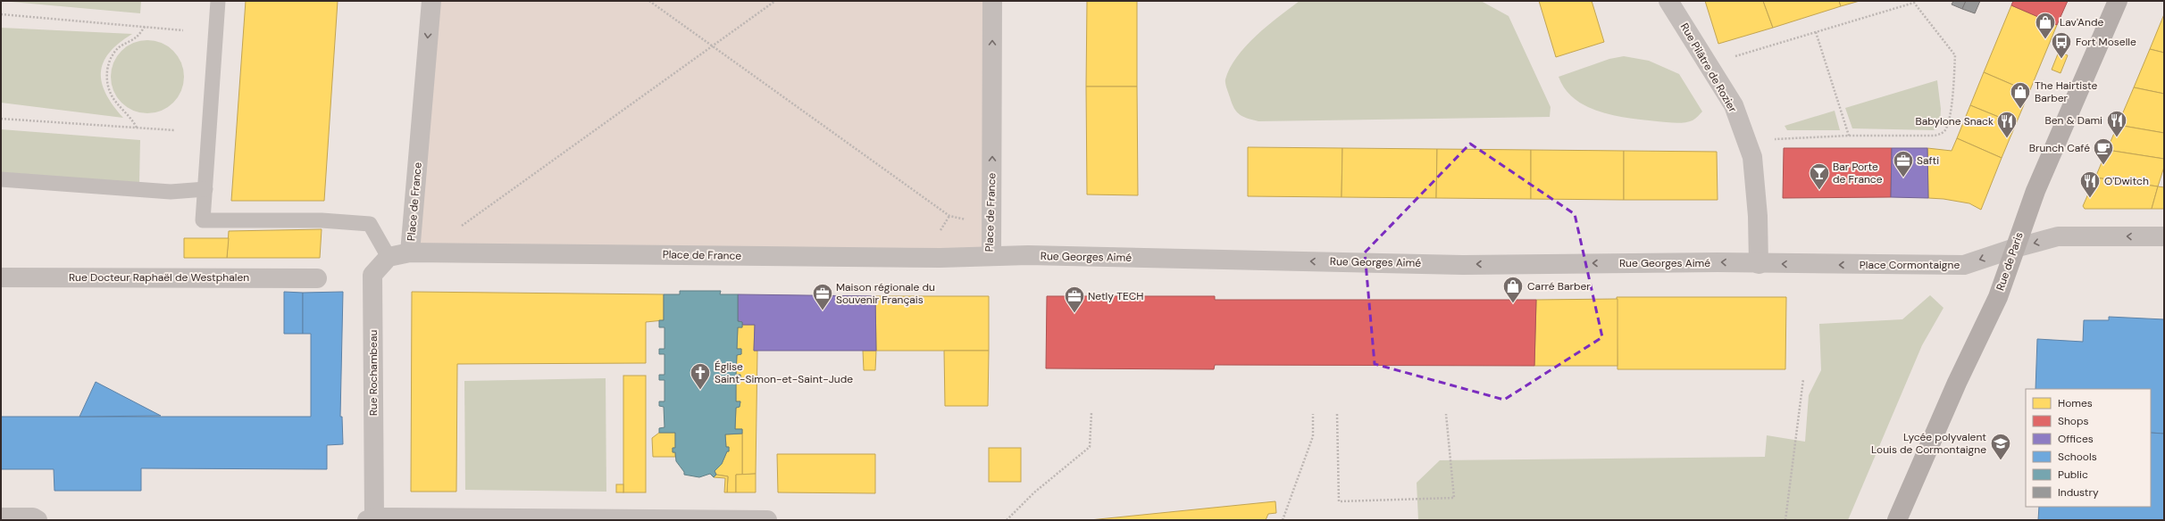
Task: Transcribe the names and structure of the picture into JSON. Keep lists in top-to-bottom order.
{
  "streets": {
    "main road": ["Rue de Paris"],
    "street": [
      "Rue Pilâtre de Rozier",
      "Place de France",
      "Rue Georges Aimé",
      "Place Cormontaigne",
      "Rue Docteur Raphaël de Westphalen",
      "Rue Rochambeau"
    ]
  },
  "crossings": [
    ["Rue Pilâtre de Rozier", "Rue Georges Aimé"],
    ["Rue Pilâtre de Rozier", "Place Cormontaigne"],
    ["Place de France", "Rue Georges Aimé"],
    ["Rue Georges Aimé", "Place Cormontaigne"],
    ["Rue de Paris", "Place Cormontaigne"]
  ],
  "one_way": ["Rue Georges Aimé", "Place Cormontaigne"],
  "places": {
    "shop": ["Lav'Ande", "The Hairtiste Barber", "Carré Barber"],
    "bus stop": ["Fort Moselle"],
    "restaurant": ["Ben & Dami", "Babylone Snack", "O'Dwitch"],
    "cafe": ["Brunch Café"],
    "office": ["Safti", "Maison régionale du Souvenir Français", "Netly TECH"],
    "bar": ["Bar Porte de France"],
    "church": ["Église Saint-Simon-et-Saint-Jude"],
    "school or university": ["Lycée polyvalent Louis de Cormontaigne"]
  },
  "legend": [
    "Homes",
    "Shops",
    "Offices",
    "Schools",
    "Public",
    "Industry"
  ]
}
